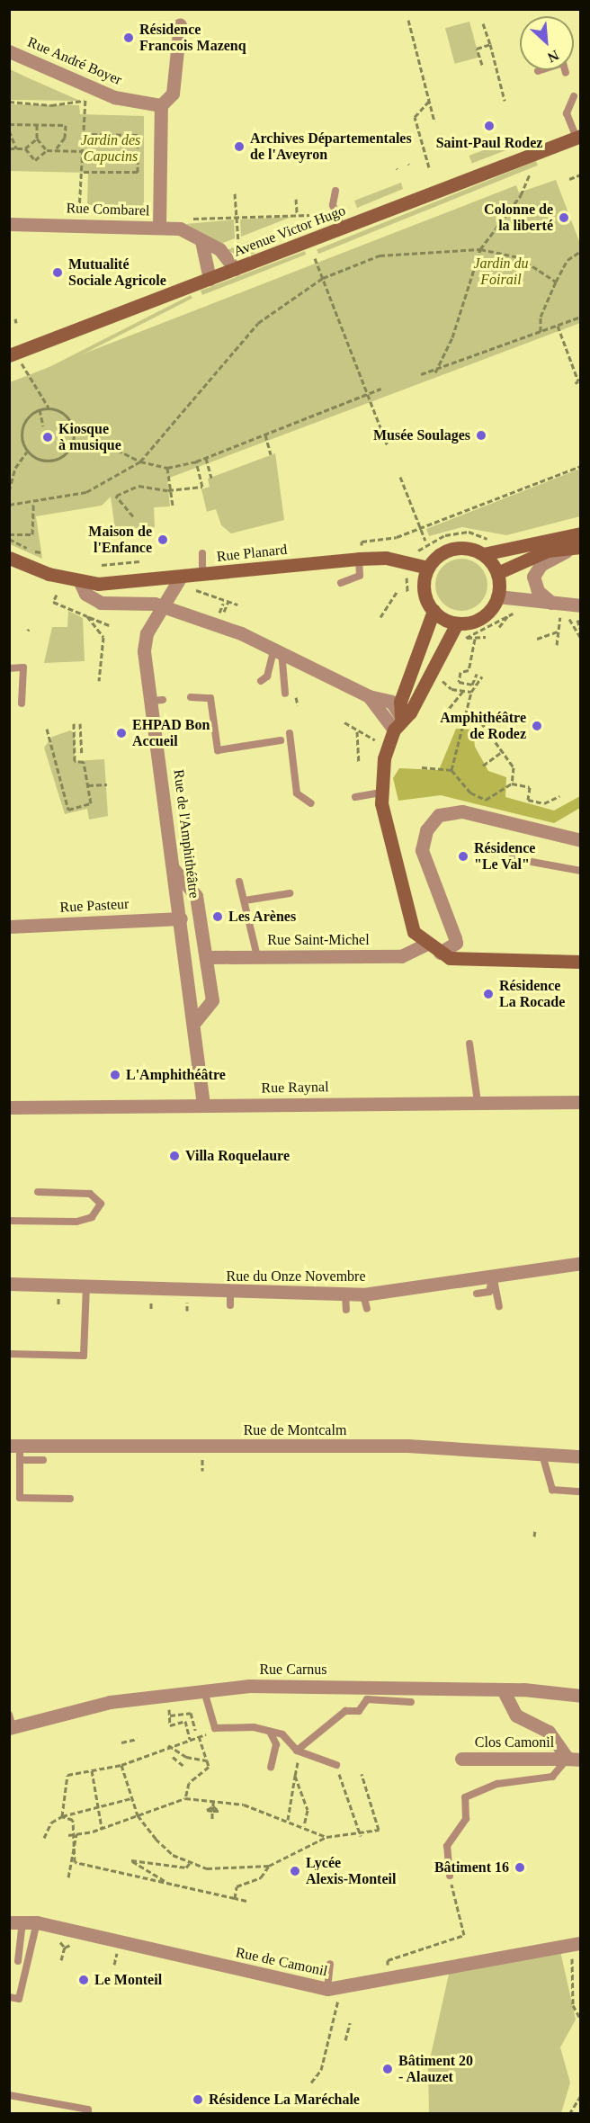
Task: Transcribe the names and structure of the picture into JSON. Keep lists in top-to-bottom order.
{
  "streets": {
    "main road": ["Avenue Victor Hugo", "Rue Planard"],
    "street": [
      "Rue André Boyer",
      "Rue Combarel",
      "Rue de l'Amphithéâtre",
      "Rue Pasteur",
      "Rue Saint-Michel",
      "Rue Raynal",
      "Rue du Onze Novembre",
      "Rue de Montcalm",
      "Rue Carnus",
      "Clos Camonil",
      "Rue de Camonil"
    ]
  },
  "crossings": [
    ["Rue Combarel", "Avenue Victor Hugo"],
    ["Rue Planard", "Rue de l'Amphithéâtre"],
    ["Rue de l'Amphithéâtre", "Rue Pasteur"],
    ["Rue de l'Amphithéâtre", "Rue Raynal"],
    ["Rue Carnus", "Clos Camonil"]
  ],
  "parks": ["Jardin des Capucins", "Jardin du Foirail"],
  "places": [
    "Résidence Francois Mazenq",
    "Saint-Paul Rodez",
    "Archives Départementales de l'Aveyron",
    "Colonne de la liberté",
    "Mutualité Sociale Agricole",
    "Musée Soulages",
    "Kiosque à musique",
    "Maison de l'Enfance",
    "Amphithéâtre de Rodez",
    "EHPAD Bon Accueil",
    "Résidence \"Le Val\"",
    "Les Arènes",
    "Résidence La Rocade",
    "L'Amphithéâtre",
    "Villa Roquelaure",
    "Bâtiment 16",
    "Lycée Alexis-Monteil",
    "Le Monteil",
    "Bâtiment 20 - Alauzet",
    "Résidence La Maréchale"
  ],
  "north": "bottom right"
}
